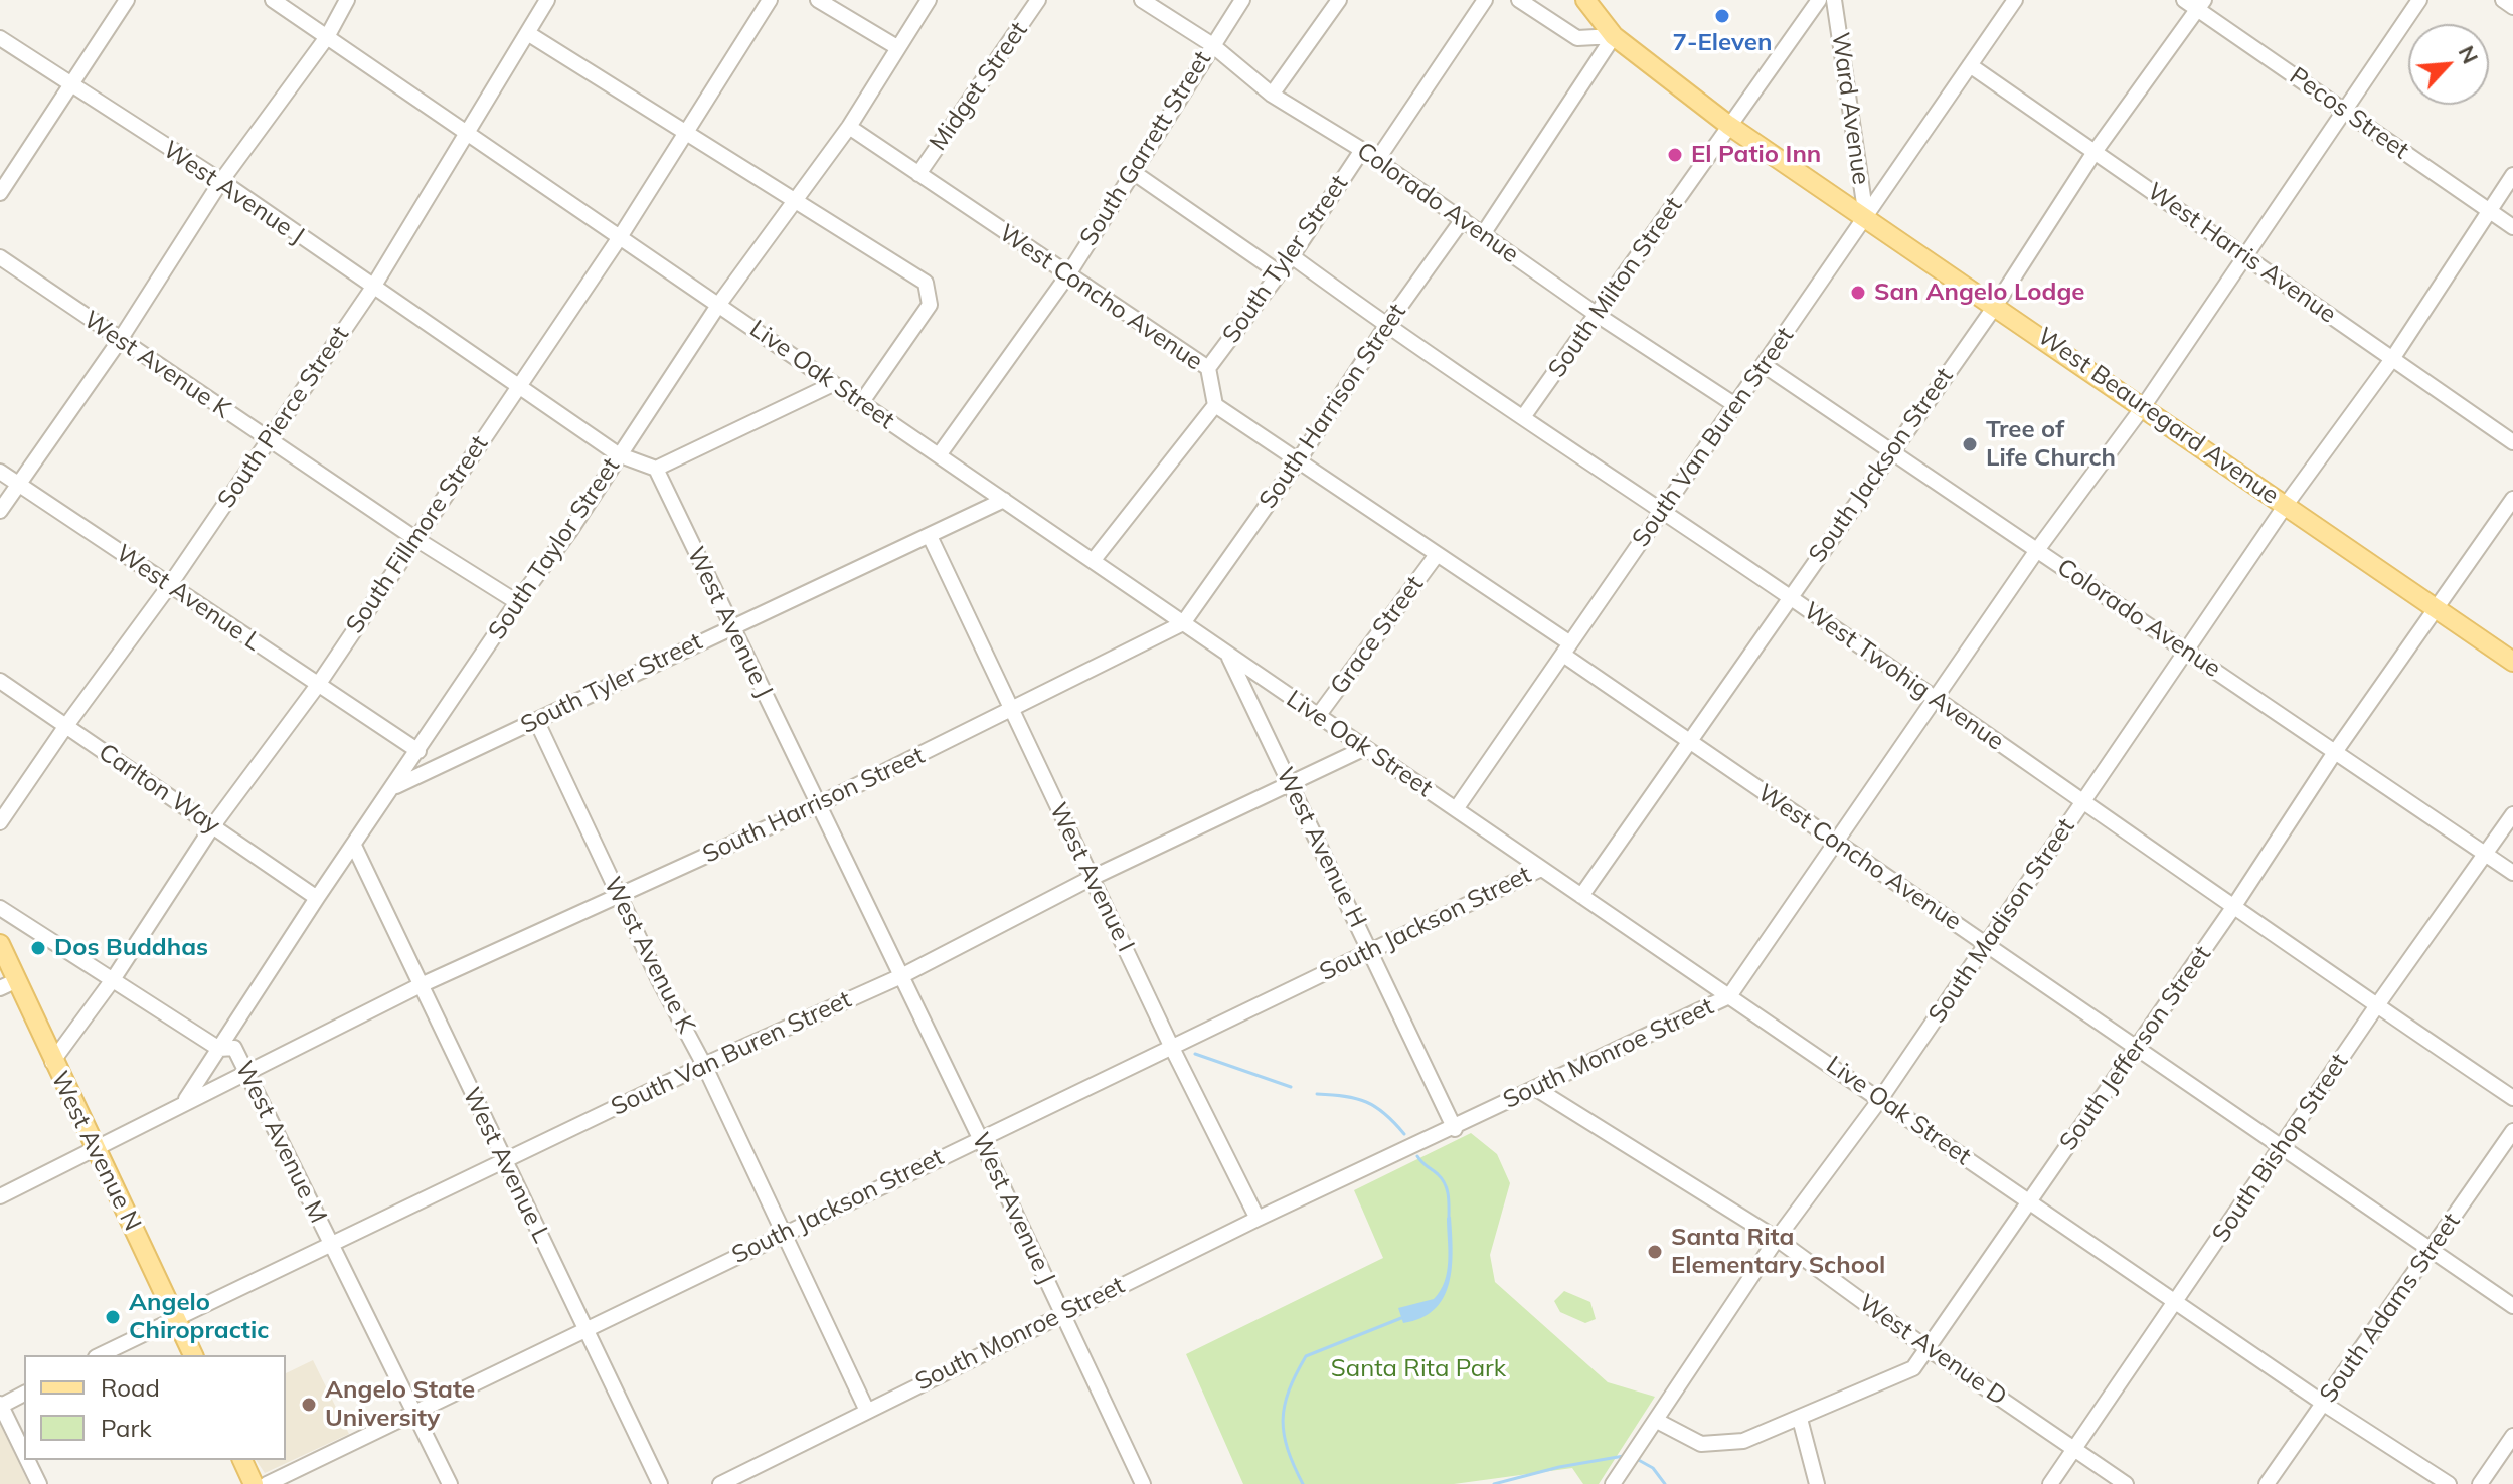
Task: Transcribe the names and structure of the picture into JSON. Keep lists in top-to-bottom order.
{
  "streets": {
    "main road": ["West Beauregard Avenue", "West Avenue N"],
    "street": [
      "Midget Street",
      "Ward Avenue",
      "Pecos Street",
      "South Garrett Street",
      "West Avenue J",
      "Colorado Avenue",
      "West Harris Avenue",
      "South Tyler Street",
      "South Milton Street",
      "West Concho Avenue",
      "West Avenue K",
      "Live Oak Street",
      "South Harrison Street",
      "South Pierce Street",
      "South Van Buren Street",
      "South Jackson Street",
      "South Fillmore Street",
      "South Taylor Street",
      "West Avenue L",
      "Grace Street",
      "West Twohig Avenue",
      "Carlton Way",
      "West Avenue H",
      "West Avenue I",
      "South Madison Street",
      "South Jefferson Street",
      "South Monroe Street",
      "West Avenue M",
      "South Bishop Street",
      "South Adams Street",
      "West Avenue D"
    ]
  },
  "crossings": [
    ["Midget Street", "West Concho Avenue"],
    ["Ward Avenue", "West Beauregard Avenue"],
    ["Ward Avenue", "South Van Buren Street"],
    ["Pecos Street", "South Jackson Street"],
    ["Pecos Street", "South Madison Street"],
    ["Pecos Street", "South Monroe Street"],
    ["South Garrett Street", "Colorado Avenue"],
    ["South Garrett Street", "West Concho Avenue"],
    ["South Garrett Street", "Live Oak Street"],
    ["West Avenue J", "South Tyler Street"],
    ["West Avenue J", "South Harrison Street"],
    ["West Avenue J", "South Pierce Street"],
    ["West Avenue J", "South Van Buren Street"],
    ["West Avenue J", "South Jackson Street"],
    ["West Avenue J", "South Fillmore Street"],
    ["West Avenue J", "South Taylor Street"],
    ["West Avenue J", "South Monroe Street"],
    ["Colorado Avenue", "South Tyler Street"],
    ["Colorado Avenue", "South Milton Street"],
    ["Colorado Avenue", "South Harrison Street"],
    ["Colorado Avenue", "South Van Buren Street"],
    ["Colorado Avenue", "South Jackson Street"],
    ["Colorado Avenue", "South Madison Street"],
    ["Colorado Avenue", "South Jefferson Street"],
    ["Colorado Avenue", "South Monroe Street"],
    ["Colorado Avenue", "South Bishop Street"],
    ["West Harris Avenue", "South Van Buren Street"],
    ["West Harris Avenue", "South Jackson Street"],
    ["West Harris Avenue", "South Madison Street"],
    ["West Harris Avenue", "South Monroe Street"],
    ["South Tyler Street", "West Concho Avenue"],
    ["South Tyler Street", "West Avenue K"],
    ["South Tyler Street", "Live Oak Street"],
    ["South Tyler Street", "South Taylor Street"],
    ["South Tyler Street", "West Twohig Avenue"],
    ["South Tyler Street", "West Avenue I"],
    ["South Milton Street", "West Beauregard Avenue"],
    ["South Milton Street", "West Twohig Avenue"],
    ["West Concho Avenue", "South Harrison Street"],
    ["West Concho Avenue", "South Van Buren Street"],
    ["West Concho Avenue", "South Jackson Street"],
    ["West Concho Avenue", "South Taylor Street"],
    ["West Concho Avenue", "Grace Street"],
    ["West Concho Avenue", "South Madison Street"],
    ["West Concho Avenue", "South Jefferson Street"],
    ["West Concho Avenue", "South Monroe Street"],
    ["West Concho Avenue", "South Bishop Street"],
    ["West Concho Avenue", "South Adams Street"],
    ["West Avenue K", "South Harrison Street"],
    ["West Avenue K", "South Pierce Street"],
    ["West Avenue K", "South Van Buren Street"],
    ["West Avenue K", "South Jackson Street"],
    ["West Avenue K", "South Fillmore Street"],
    ["West Avenue K", "South Taylor Street"],
    ["West Avenue K", "South Monroe Street"],
    ["Live Oak Street", "South Harrison Street"],
    ["Live Oak Street", "South Pierce Street"],
    ["Live Oak Street", "South Van Buren Street"],
    ["Live Oak Street", "South Jackson Street"],
    ["Live Oak Street", "South Fillmore Street"],
    ["Live Oak Street", "South Taylor Street"],
    ["Live Oak Street", "Grace Street"],
    ["Live Oak Street", "West Avenue H"],
    ["Live Oak Street", "South Madison Street"],
    ["Live Oak Street", "South Jefferson Street"],
    ["Live Oak Street", "South Monroe Street"],
    ["Live Oak Street", "South Bishop Street"],
    ["Live Oak Street", "South Adams Street"],
    ["South Harrison Street", "South Taylor Street"],
    ["South Harrison Street", "West Avenue L"],
    ["South Harrison Street", "West Twohig Avenue"],
    ["South Harrison Street", "West Avenue I"],
    ["South Harrison Street", "West Avenue M"],
    ["South Harrison Street", "West Avenue N"],
    ["West Beauregard Avenue", "South Van Buren Street"],
    ["West Beauregard Avenue", "South Jackson Street"],
    ["West Beauregard Avenue", "South Madison Street"],
    ["West Beauregard Avenue", "South Jefferson Street"],
    ["West Beauregard Avenue", "South Monroe Street"],
    ["South Pierce Street", "West Avenue L"],
    ["South Pierce Street", "Carlton Way"],
    ["South Van Buren Street", "West Avenue L"],
    ["South Van Buren Street", "West Twohig Avenue"],
    ["South Van Buren Street", "West Avenue H"],
    ["South Van Buren Street", "West Avenue I"],
    ["South Van Buren Street", "West Avenue M"],
    ["South Van Buren Street", "West Avenue N"],
    ["South Jackson Street", "West Avenue L"],
    ["South Jackson Street", "West Twohig Avenue"],
    ["South Jackson Street", "West Avenue H"],
    ["South Jackson Street", "West Avenue I"],
    ["South Jackson Street", "West Avenue M"],
    ["South Fillmore Street", "West Avenue L"],
    ["South Fillmore Street", "Carlton Way"],
    ["South Fillmore Street", "West Avenue M"],
    ["South Fillmore Street", "West Avenue N"],
    ["South Taylor Street", "West Avenue L"],
    ["South Taylor Street", "Carlton Way"],
    ["South Taylor Street", "West Avenue M"],
    ["West Twohig Avenue", "South Madison Street"],
    ["West Twohig Avenue", "South Jefferson Street"],
    ["West Twohig Avenue", "South Monroe Street"],
    ["West Twohig Avenue", "South Bishop Street"],
    ["West Avenue H", "South Monroe Street"],
    ["West Avenue I", "South Monroe Street"],
    ["South Madison Street", "South Jefferson Street"],
    ["South Madison Street", "West Avenue D"],
    ["South Jefferson Street", "West Avenue D"],
    ["South Monroe Street", "West Avenue D"],
    ["South Bishop Street", "West Avenue D"]
  ],
  "parks": ["Santa Rita Park"],
  "places": [
    "7-Eleven",
    "El Patio Inn",
    "San Angelo Lodge",
    "Tree of Life Church",
    "Dos Buddhas",
    "Santa Rita Elementary School",
    "Angelo Chiropractic",
    "Angelo State University"
  ],
  "legend": ["Road", "Park"],
  "north": "top right"
}
